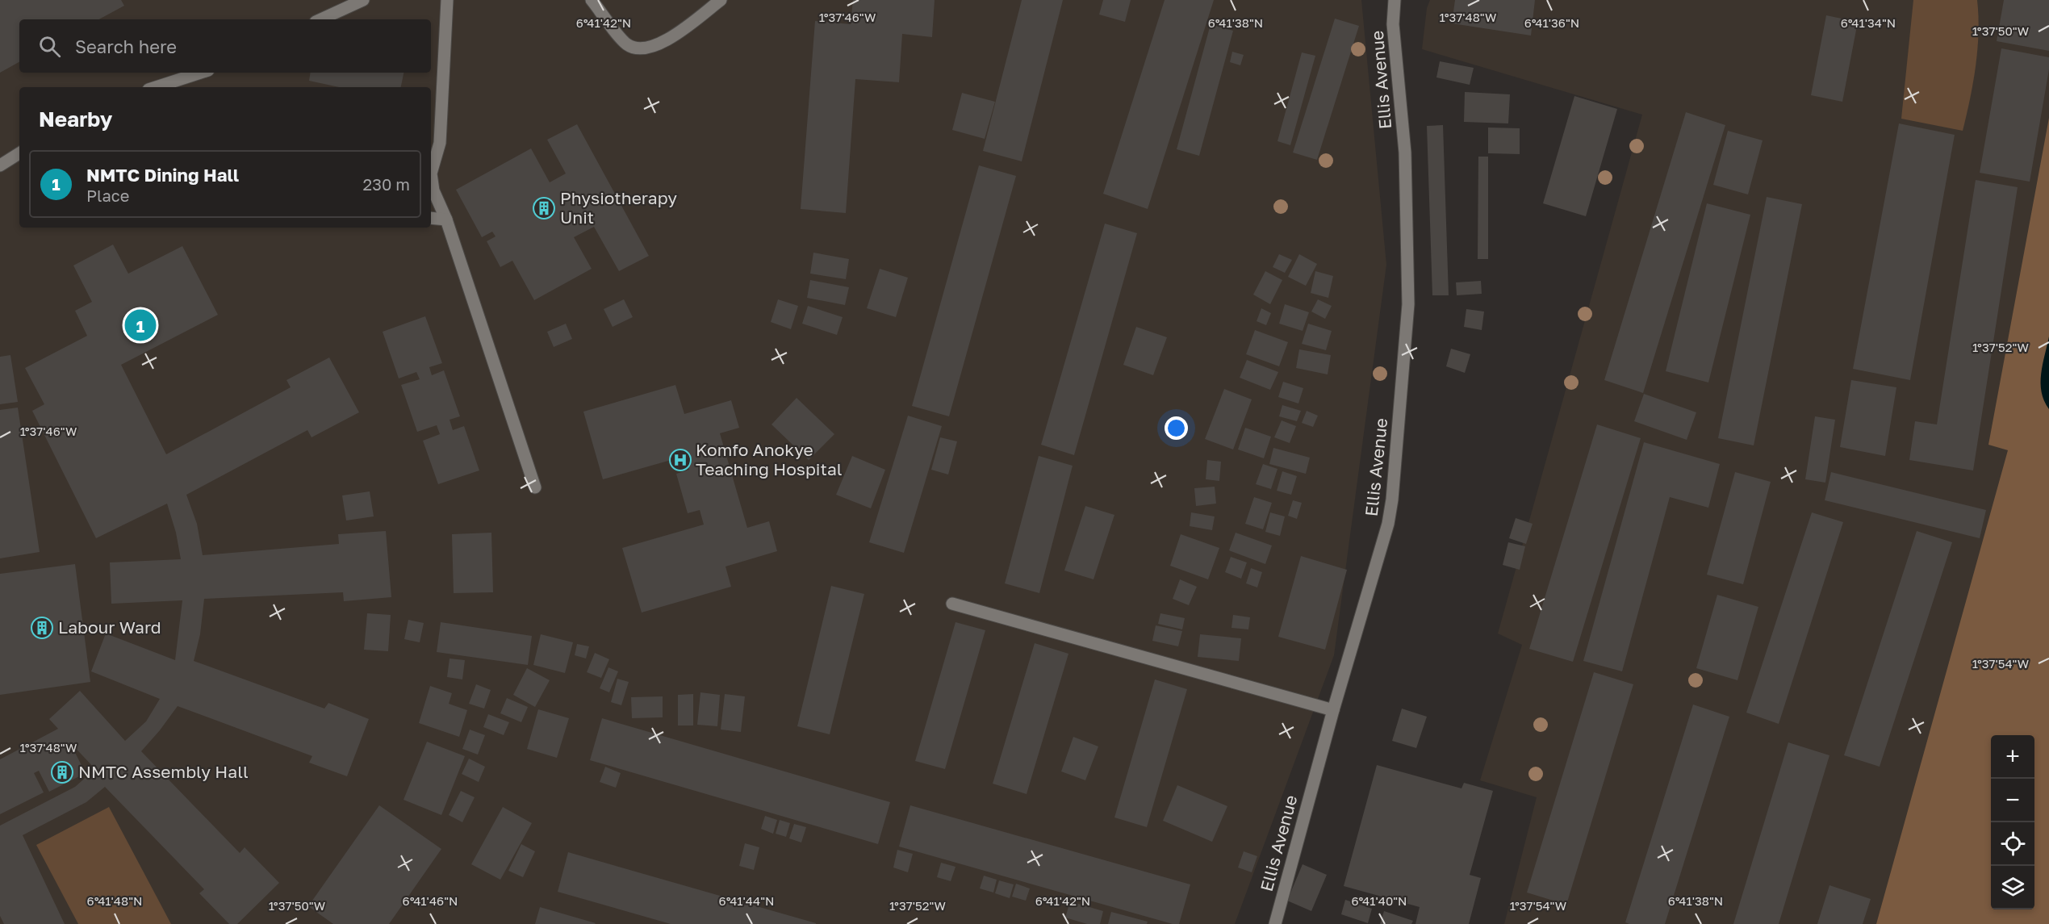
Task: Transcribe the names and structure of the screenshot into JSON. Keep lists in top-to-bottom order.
{
  "streets": {
    "street": ["Ellis Avenue"]
  },
  "places": {
    "building": ["Physiotherapy Unit", "Labour Ward", "NMTC Assembly Hall"],
    "hospital": ["Komfo Anokye Teaching Hospital"]
  },
  "page": {
    "search": "Search here",
    "heading": "Nearby",
    "list": [
      {
        "mark": "1",
        "name": "NMTC Dining Hall",
        "note": "Place",
        "value": "230 m"
      }
    ],
    "pins": "1",
    "map_buttons": ["+", "−"]
  },
  "coordinates": [
    "1°37'46\"W",
    "1°37'48\"W",
    "6°41'42\"N",
    "6°41'38\"N",
    "6°41'36\"N",
    "6°41'34\"N",
    "1°37'50\"W",
    "1°37'52\"W",
    "1°37'54\"W",
    "6°41'48\"N",
    "6°41'46\"N",
    "6°41'44\"N",
    "6°41'40\"N"
  ]
}
